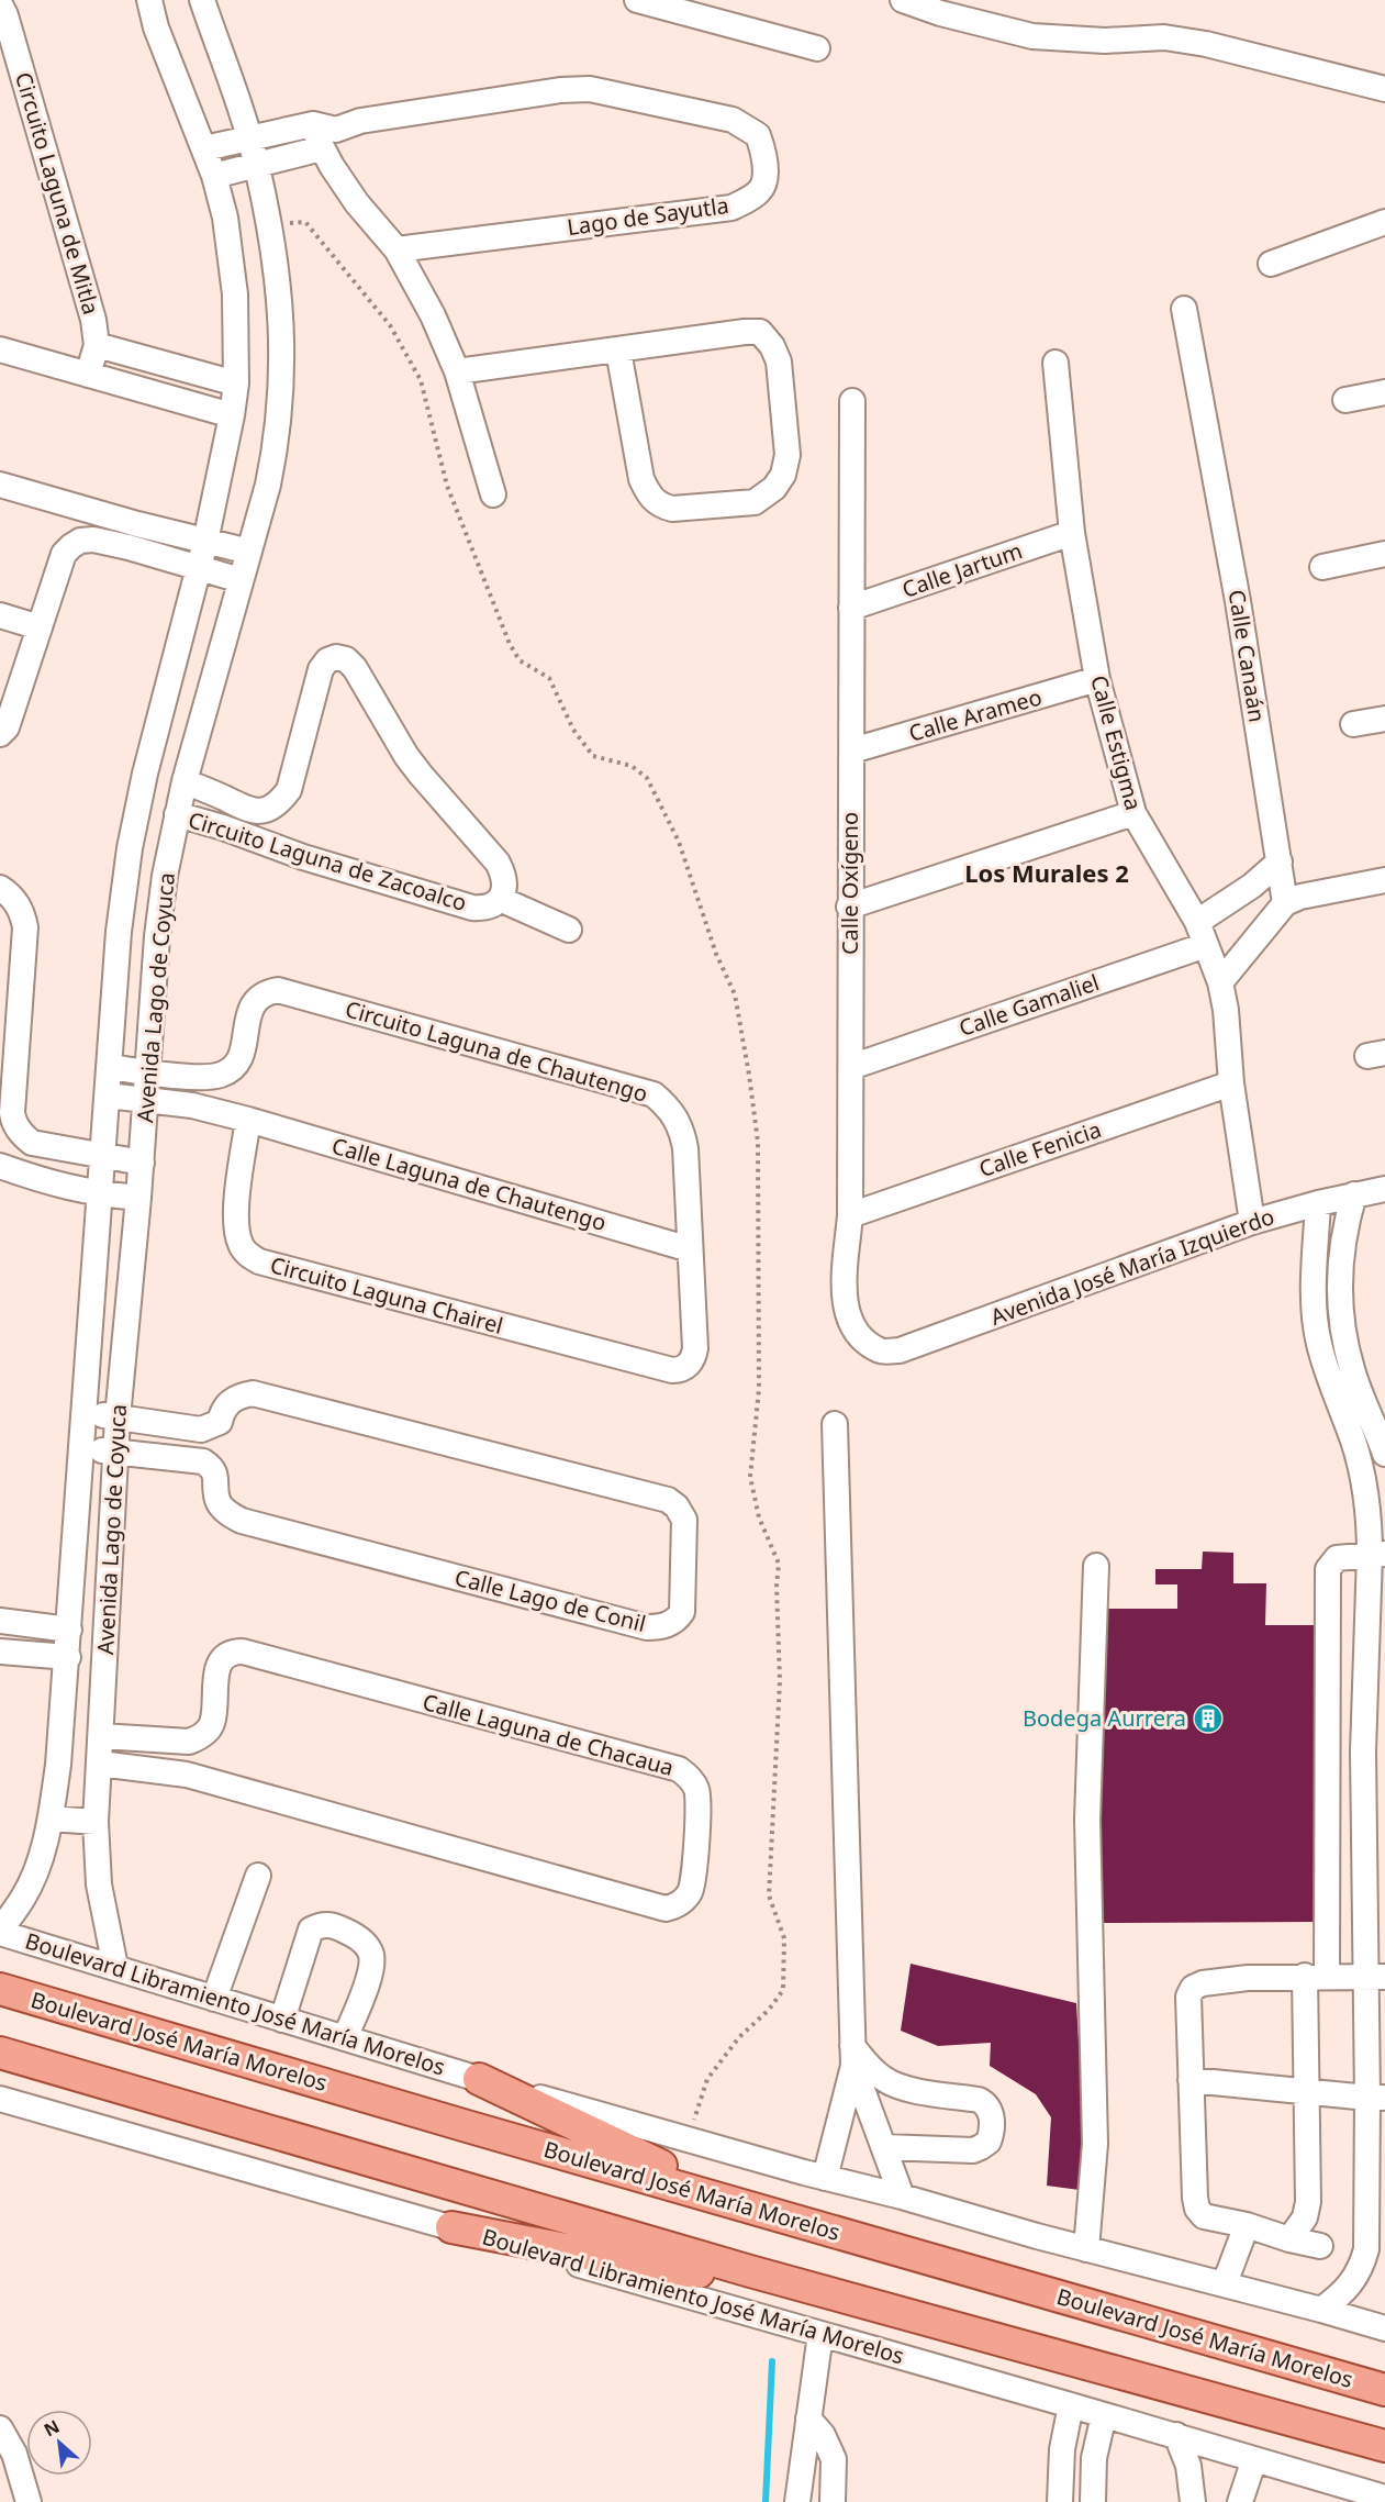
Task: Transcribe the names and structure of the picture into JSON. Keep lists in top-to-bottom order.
{
  "streets": {
    "main road": ["Boulevard José María Morelos"],
    "street": [
      "Circuito Laguna de Mitla",
      "Lago de Sayutla",
      "Calle Jartum",
      "Calle Canaán",
      "Calle Arameo",
      "Calle Estigma",
      "Circuito Laguna de Zacoalco",
      "Calle Oxígeno",
      "Avenida Lago de Coyuca",
      "Calle Gamaliel",
      "Circuito Laguna de Chautengo",
      "Calle Fenicia",
      "Calle Laguna de Chautengo",
      "Avenida José María Izquierdo",
      "Circuito Laguna Chairel",
      "Calle Lago de Conil",
      "Calle Laguna de Chacaua",
      "Boulevard Libramiento José María Morelos"
    ]
  },
  "crossings": [
    ["Circuito Laguna de Mitla", "Avenida Lago de Coyuca"],
    ["Calle Jartum", "Calle Estigma"],
    ["Calle Jartum", "Calle Oxígeno"],
    ["Calle Arameo", "Calle Estigma"],
    ["Calle Arameo", "Calle Oxígeno"],
    ["Calle Estigma", "Calle Gamaliel"],
    ["Calle Estigma", "Calle Fenicia"],
    ["Calle Estigma", "Avenida José María Izquierdo"],
    ["Circuito Laguna de Zacoalco", "Avenida Lago de Coyuca"],
    ["Calle Oxígeno", "Calle Gamaliel"],
    ["Calle Oxígeno", "Calle Fenicia"],
    ["Calle Oxígeno", "Avenida José María Izquierdo"],
    ["Avenida Lago de Coyuca", "Circuito Laguna de Chautengo"],
    ["Avenida Lago de Coyuca", "Calle Lago de Conil"],
    ["Avenida Lago de Coyuca", "Calle Laguna de Chacaua"],
    ["Avenida Lago de Coyuca", "Boulevard Libramiento José María Morelos"],
    ["Circuito Laguna de Chautengo", "Calle Laguna de Chautengo"],
    ["Circuito Laguna de Chautengo", "Circuito Laguna Chairel"],
    ["Calle Laguna de Chautengo", "Circuito Laguna Chairel"]
  ],
  "districts": ["Los Murales 2"],
  "places": {
    "building": ["Bodega Aurrera"]
  },
  "north": "top left"
}
